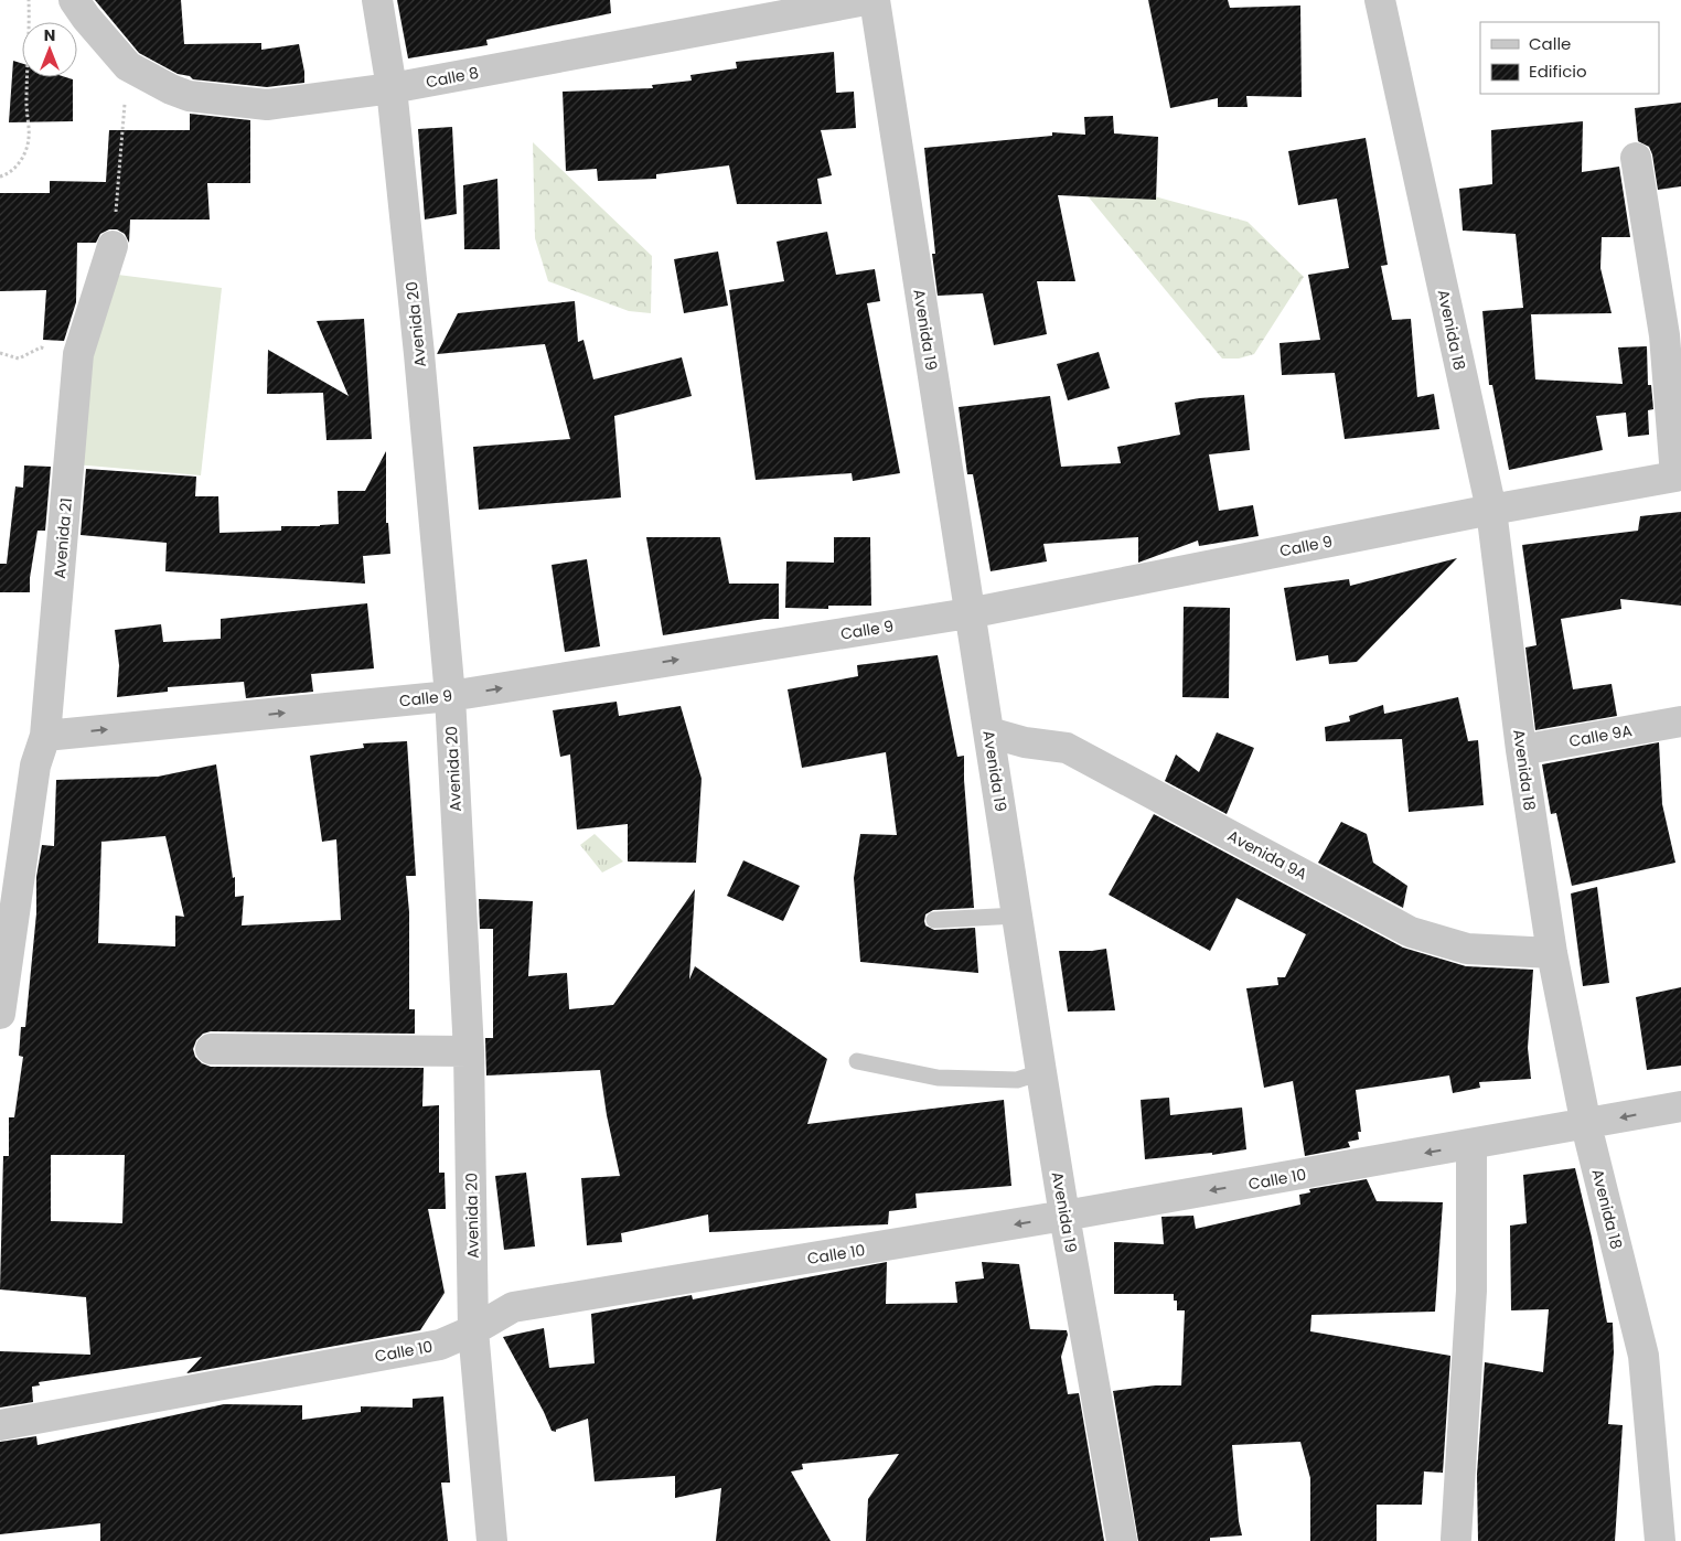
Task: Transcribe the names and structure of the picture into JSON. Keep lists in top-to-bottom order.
{
  "streets": {
    "street": [
      "Calle 8",
      "Avenida 20",
      "Avenida 19",
      "Avenida 18",
      "Avenida 21",
      "Calle 9",
      "Calle 9A",
      "Avenida 9A",
      "Calle 10"
    ]
  },
  "crossings": [
    ["Calle 8", "Avenida 20"],
    ["Avenida 20", "Calle 9"],
    ["Avenida 20", "Calle 10"],
    ["Avenida 19", "Calle 9"],
    ["Avenida 19", "Avenida 9A"],
    ["Avenida 19", "Calle 10"],
    ["Avenida 18", "Calle 9"],
    ["Avenida 18", "Calle 9A"],
    ["Avenida 18", "Avenida 9A"],
    ["Avenida 18", "Calle 10"],
    ["Avenida 21", "Calle 9"]
  ],
  "one_way": ["Calle 9", "Calle 10"],
  "legend": ["Calle", "Edificio"],
  "north": "top"
}
